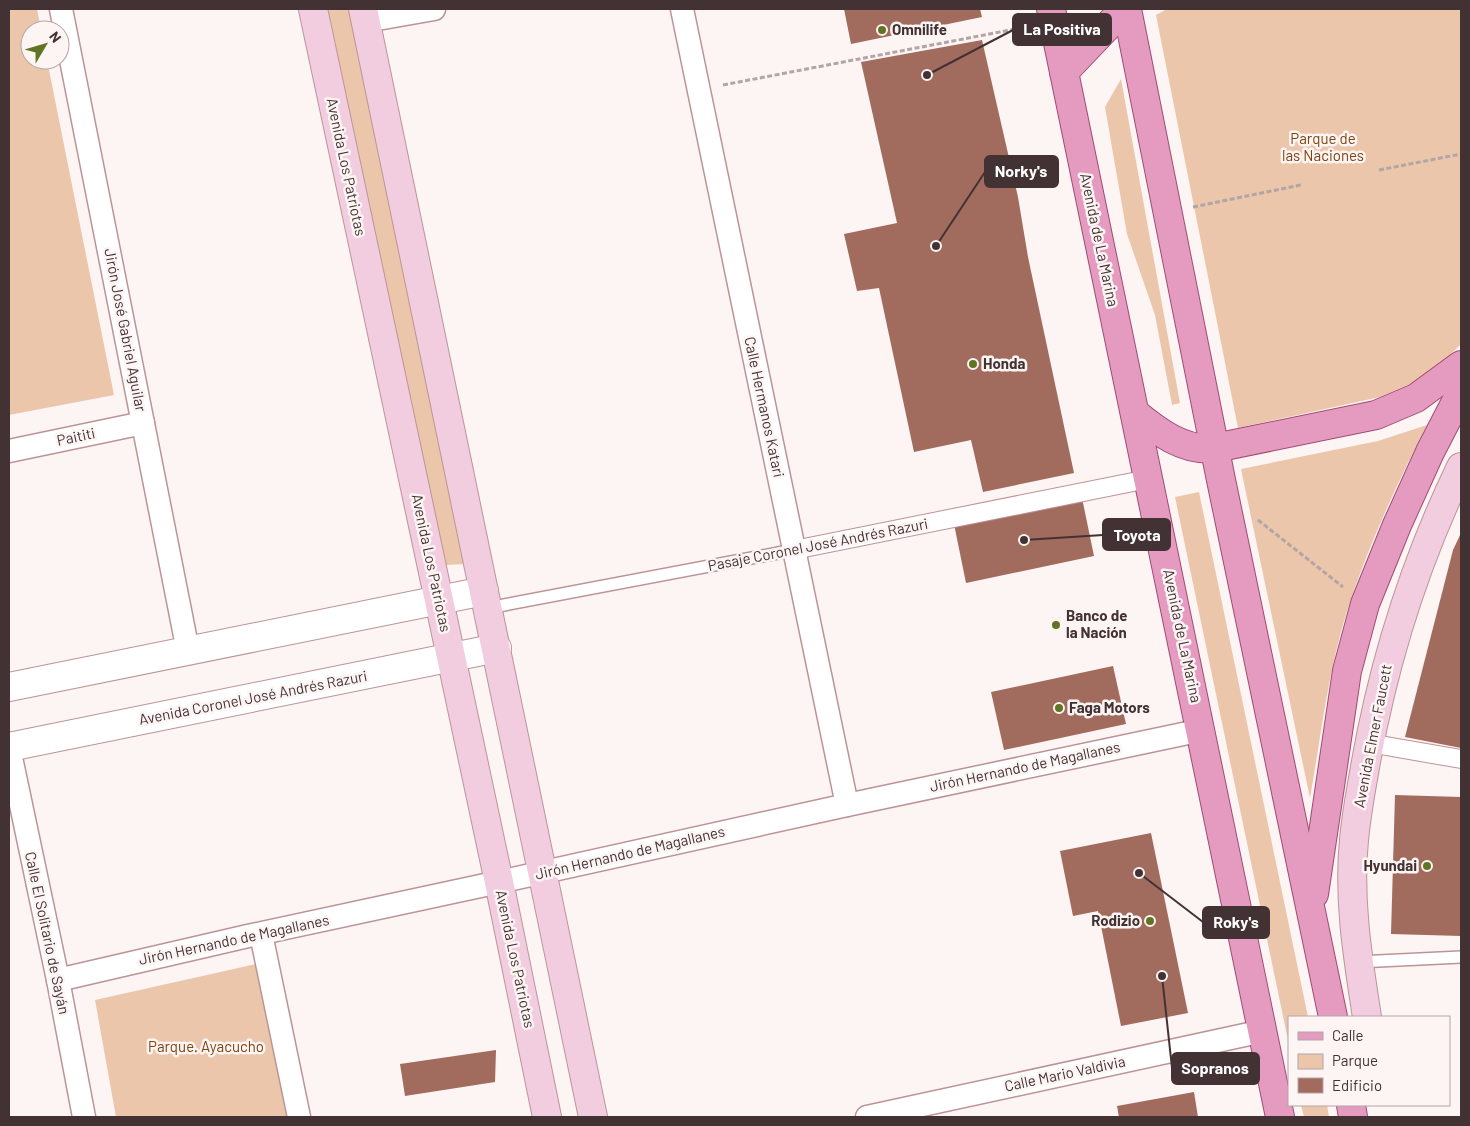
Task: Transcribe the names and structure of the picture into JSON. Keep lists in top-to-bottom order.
{
  "streets": {
    "main road": ["Avenida Los Patriotas", "Avenida de La Marina", "Avenida Elmer Faucett"],
    "street": [
      "Jirón José Gabriel Aguilar",
      "Calle Hermanos Katari",
      "Paititi",
      "Pasaje Coronel José Andrés Razuri",
      "Avenida Coronel José Andrés Razuri",
      "Jirón Hernando de Magallanes",
      "Calle El Solitario de Sayán",
      "Calle Mario Valdivia"
    ]
  },
  "crossings": [
    ["Avenida Los Patriotas", "Avenida Coronel José Andrés Razuri"],
    ["Avenida Los Patriotas", "Jirón Hernando de Magallanes"],
    ["Avenida de La Marina", "Pasaje Coronel José Andrés Razuri"],
    ["Avenida de La Marina", "Jirón Hernando de Magallanes"],
    ["Avenida de La Marina", "Calle Mario Valdivia"],
    ["Jirón José Gabriel Aguilar", "Paititi"],
    ["Calle Hermanos Katari", "Pasaje Coronel José Andrés Razuri"],
    ["Calle Hermanos Katari", "Jirón Hernando de Magallanes"],
    ["Avenida Coronel José Andrés Razuri", "Calle El Solitario de Sayán"],
    ["Jirón Hernando de Magallanes", "Calle El Solitario de Sayán"]
  ],
  "parks": ["Parque de las Naciones", "Parque. Ayacucho"],
  "places": [
    "Omnilife",
    "La Positiva",
    "Norky's",
    "Honda",
    "Toyota",
    "Banco de la Nación",
    "Faga Motors",
    "Hyundai",
    "Roky's",
    "Rodizio",
    "Sopranos"
  ],
  "legend": ["Calle", "Parque", "Edificio"],
  "north": "top right"
}
